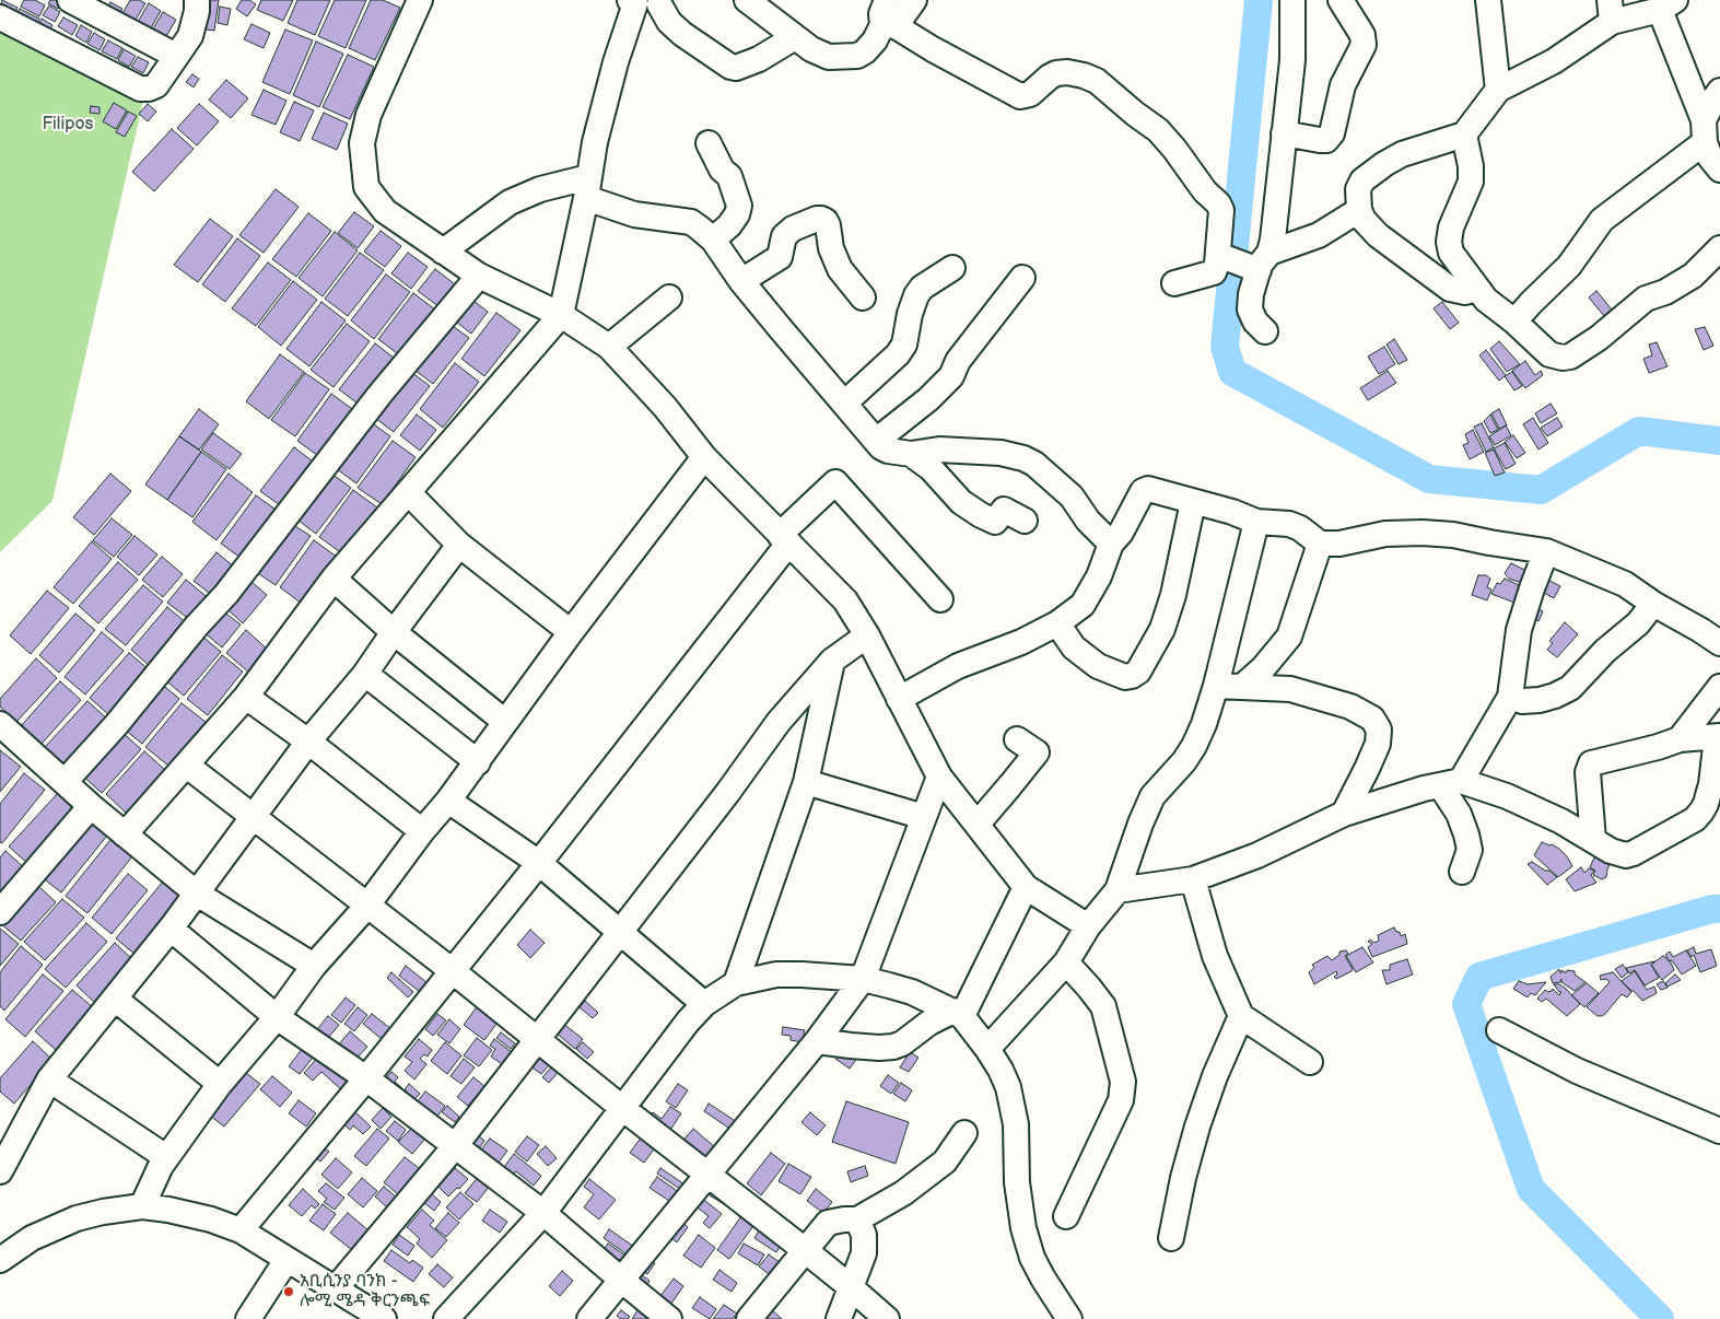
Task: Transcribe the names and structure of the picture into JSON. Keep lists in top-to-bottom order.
{
  "parks": ["Filipos"],
  "places": ["አቢሲንያ ባንክ - ሎሚ ሜዳ ቅርንጫፍ"]
}
